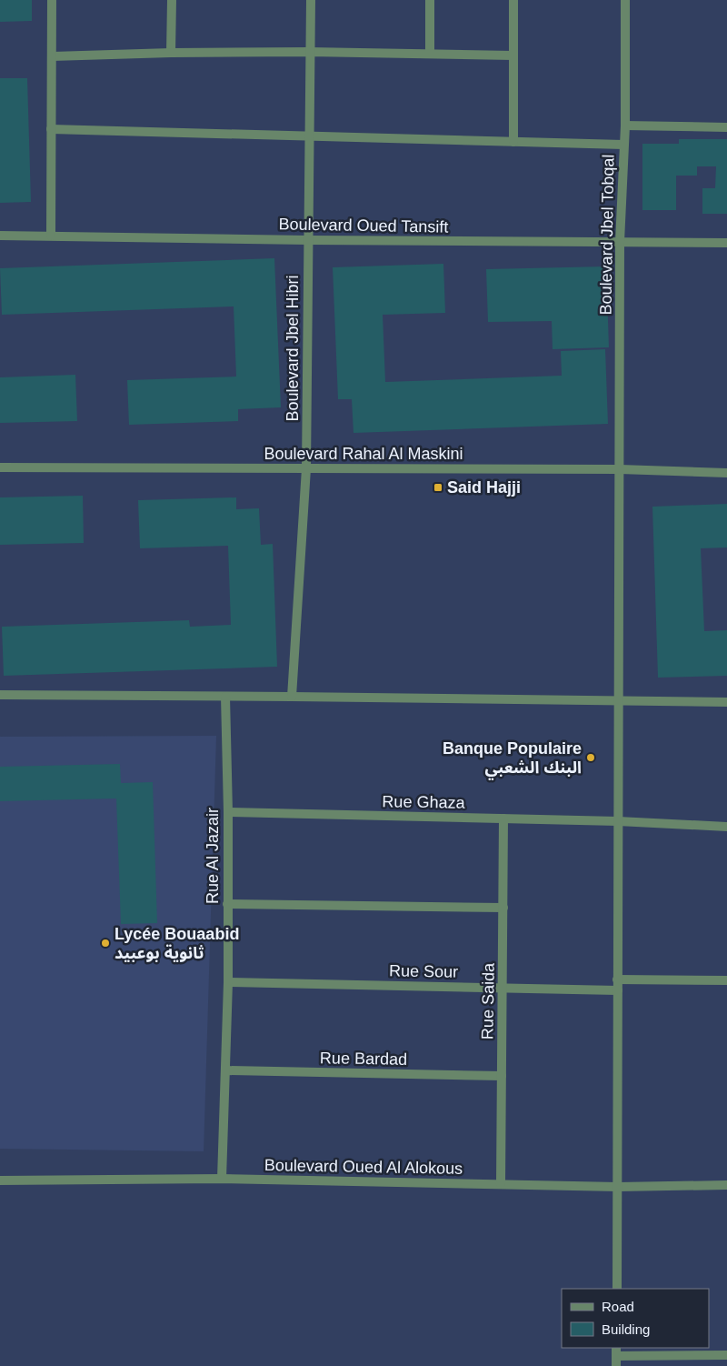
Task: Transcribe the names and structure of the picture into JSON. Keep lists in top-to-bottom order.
{
  "streets": {
    "street": [
      "Boulevard Oued Tansift",
      "Boulevard Jbel Tobqal",
      "Boulevard Jbel Hibri",
      "Boulevard Rahal Al Maskini",
      "Rue Ghaza",
      "Rue Al Jazair",
      "Rue Sour",
      "Rue Saida",
      "Rue Bardad",
      "Boulevard Oued Al Alokous"
    ]
  },
  "crossings": [
    ["Boulevard Oued Tansift", "Boulevard Jbel Tobqal"],
    ["Boulevard Oued Tansift", "Boulevard Jbel Hibri"],
    ["Boulevard Jbel Tobqal", "Boulevard Rahal Al Maskini"],
    ["Boulevard Jbel Tobqal", "Rue Ghaza"],
    ["Boulevard Jbel Tobqal", "Rue Sour"],
    ["Boulevard Jbel Tobqal", "Boulevard Oued Al Alokous"],
    ["Boulevard Jbel Hibri", "Boulevard Rahal Al Maskini"],
    ["Rue Ghaza", "Rue Al Jazair"],
    ["Rue Ghaza", "Rue Saida"],
    ["Rue Al Jazair", "Rue Sour"],
    ["Rue Al Jazair", "Rue Bardad"],
    ["Rue Al Jazair", "Boulevard Oued Al Alokous"],
    ["Rue Sour", "Rue Saida"],
    ["Rue Saida", "Rue Bardad"],
    ["Rue Saida", "Boulevard Oued Al Alokous"]
  ],
  "places": {
    "transit": ["Said Hajji"],
    "other": ["Banque Populaire البنك الشعبي", "Lycée Bouaabid ثانوية بوعبيد"]
  },
  "legend": ["Road", "Building"]
}
